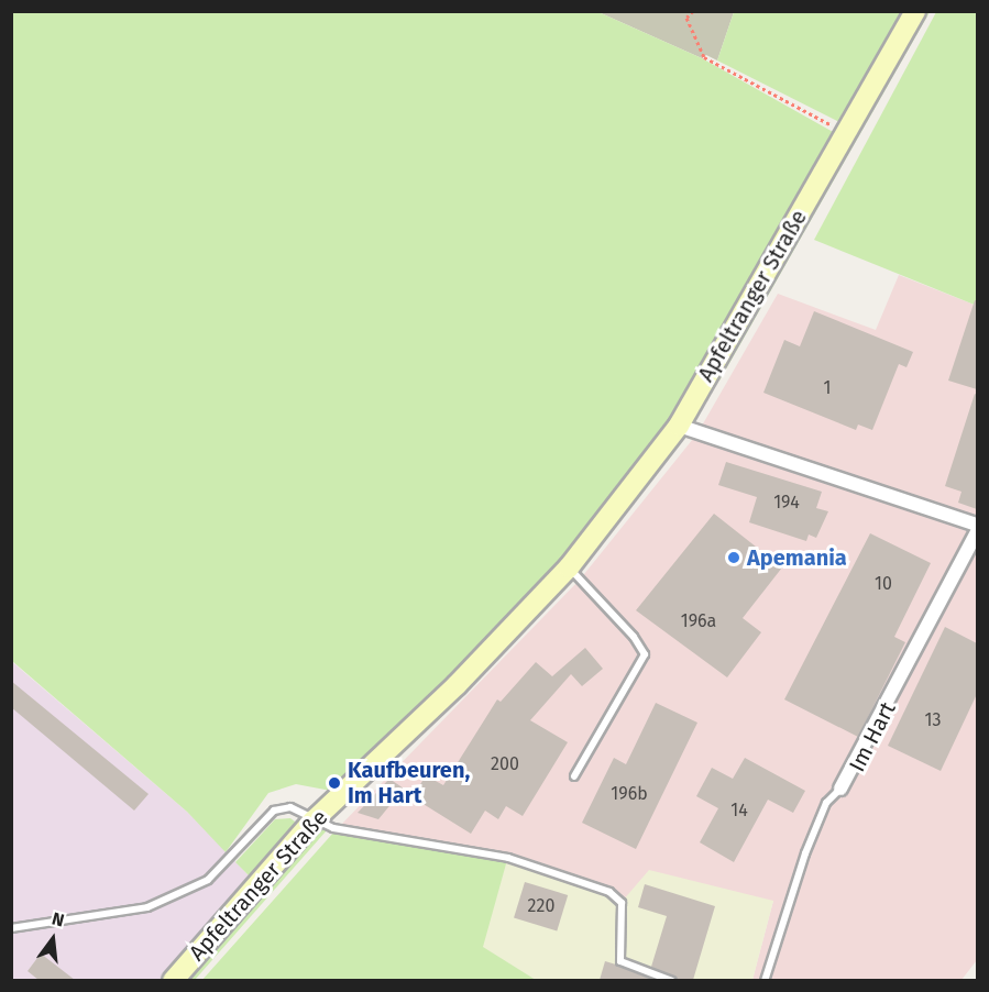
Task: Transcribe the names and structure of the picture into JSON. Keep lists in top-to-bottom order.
{
  "streets": {
    "street": ["Apfeltranger Straße", "Im Hart"]
  },
  "places": ["Apemania", "Kaufbeuren, Im Hart"],
  "house_numbers": [
    "1",
    "194",
    "10",
    "196a",
    "13",
    "200",
    "196b",
    "14",
    "220"
  ],
  "north": "top"
}
